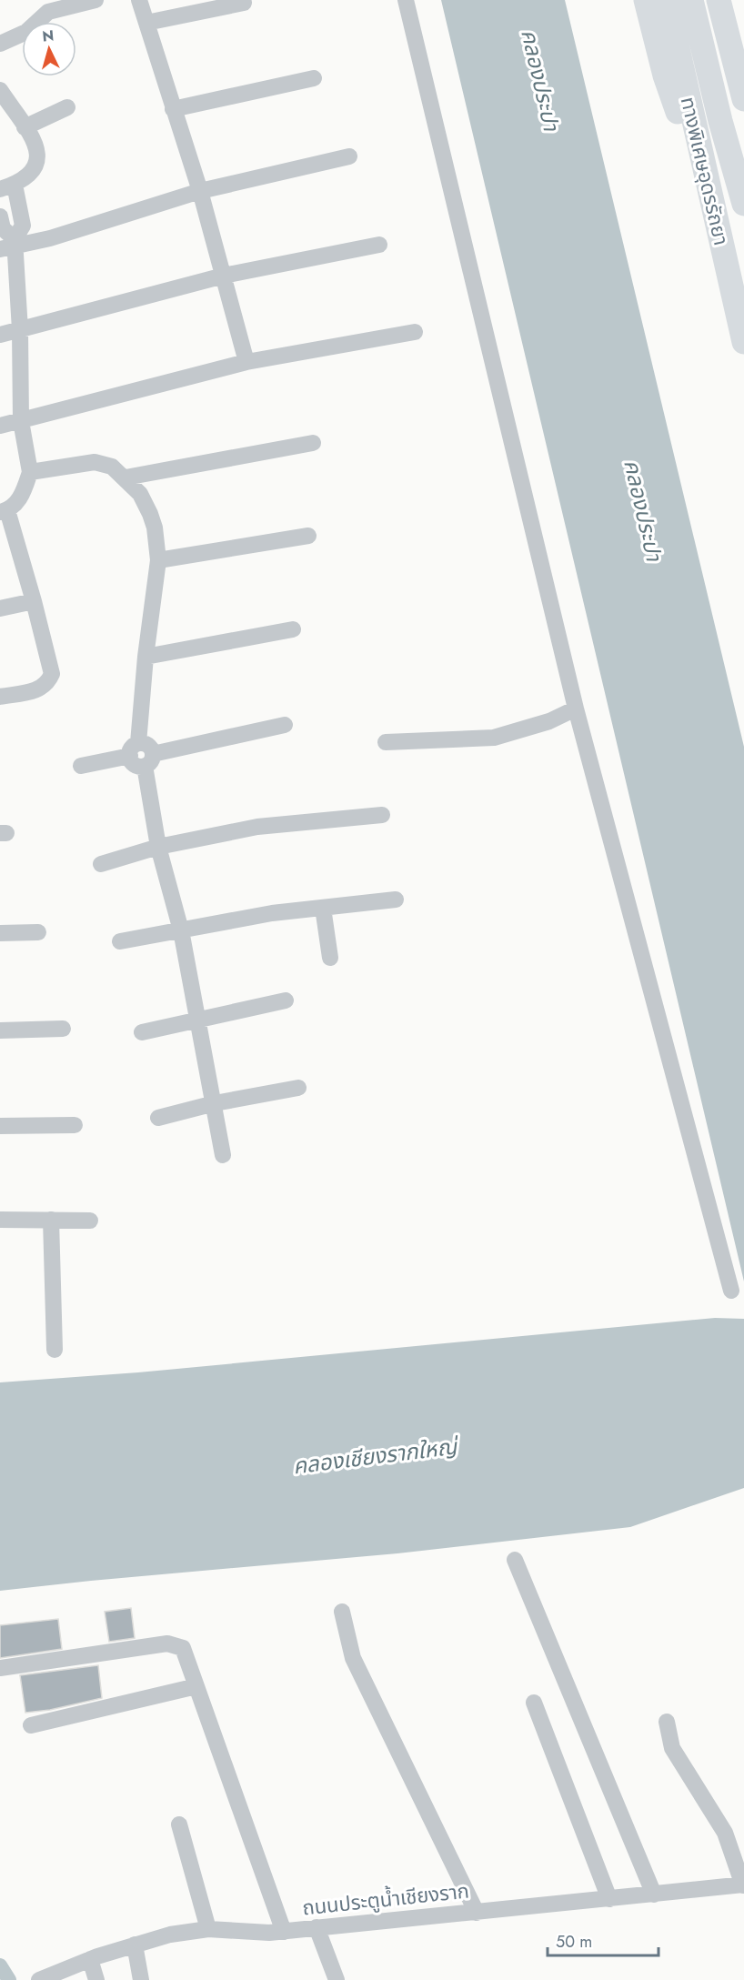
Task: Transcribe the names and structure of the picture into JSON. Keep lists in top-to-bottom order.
{
  "streets": {
    "highway": ["ทางพิเศษอุดรรัถยา"],
    "street": ["ถนนประตูน้ำเชียงราก"]
  },
  "water": ["คลองประปา", "คลองเชียงรากใหญ่"],
  "scale_bar": "50 m",
  "north": "top"
}
